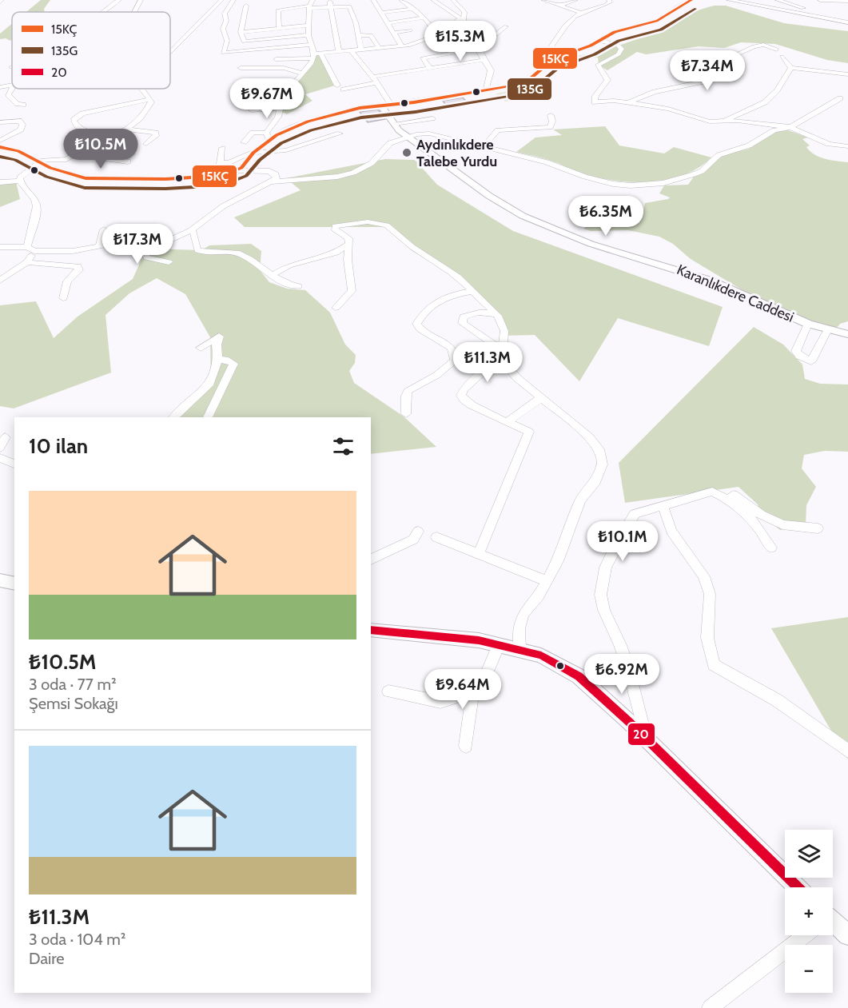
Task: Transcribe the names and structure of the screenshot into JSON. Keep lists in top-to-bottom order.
{
  "streets": {
    "main road": ["Karanlıkdere Caddesi"]
  },
  "places": ["Aydınlıkdere Talebe Yurdu"],
  "lines": ["transit line 15KÇ", "transit line 135G", "transit line 20"],
  "legend": ["15KÇ", "135G", "20"],
  "page": {
    "price": [
      "₺15.3M",
      "₺7.34M",
      "₺9.67M",
      "₺10.5M",
      "₺6.35M",
      "₺17.3M",
      "₺11.3M",
      "₺10.1M",
      "₺6.92M",
      "₺9.64M"
    ],
    "heading": "10 ilan",
    "list": [
      {
        "name": "₺10.5M",
        "note": "3 oda · 77 m² · Şemsi Sokağı"
      },
      {
        "name": "₺11.3M",
        "note": "3 oda · 104 m² · Daire"
      }
    ],
    "map_buttons": ["+", "−"]
  }
}
